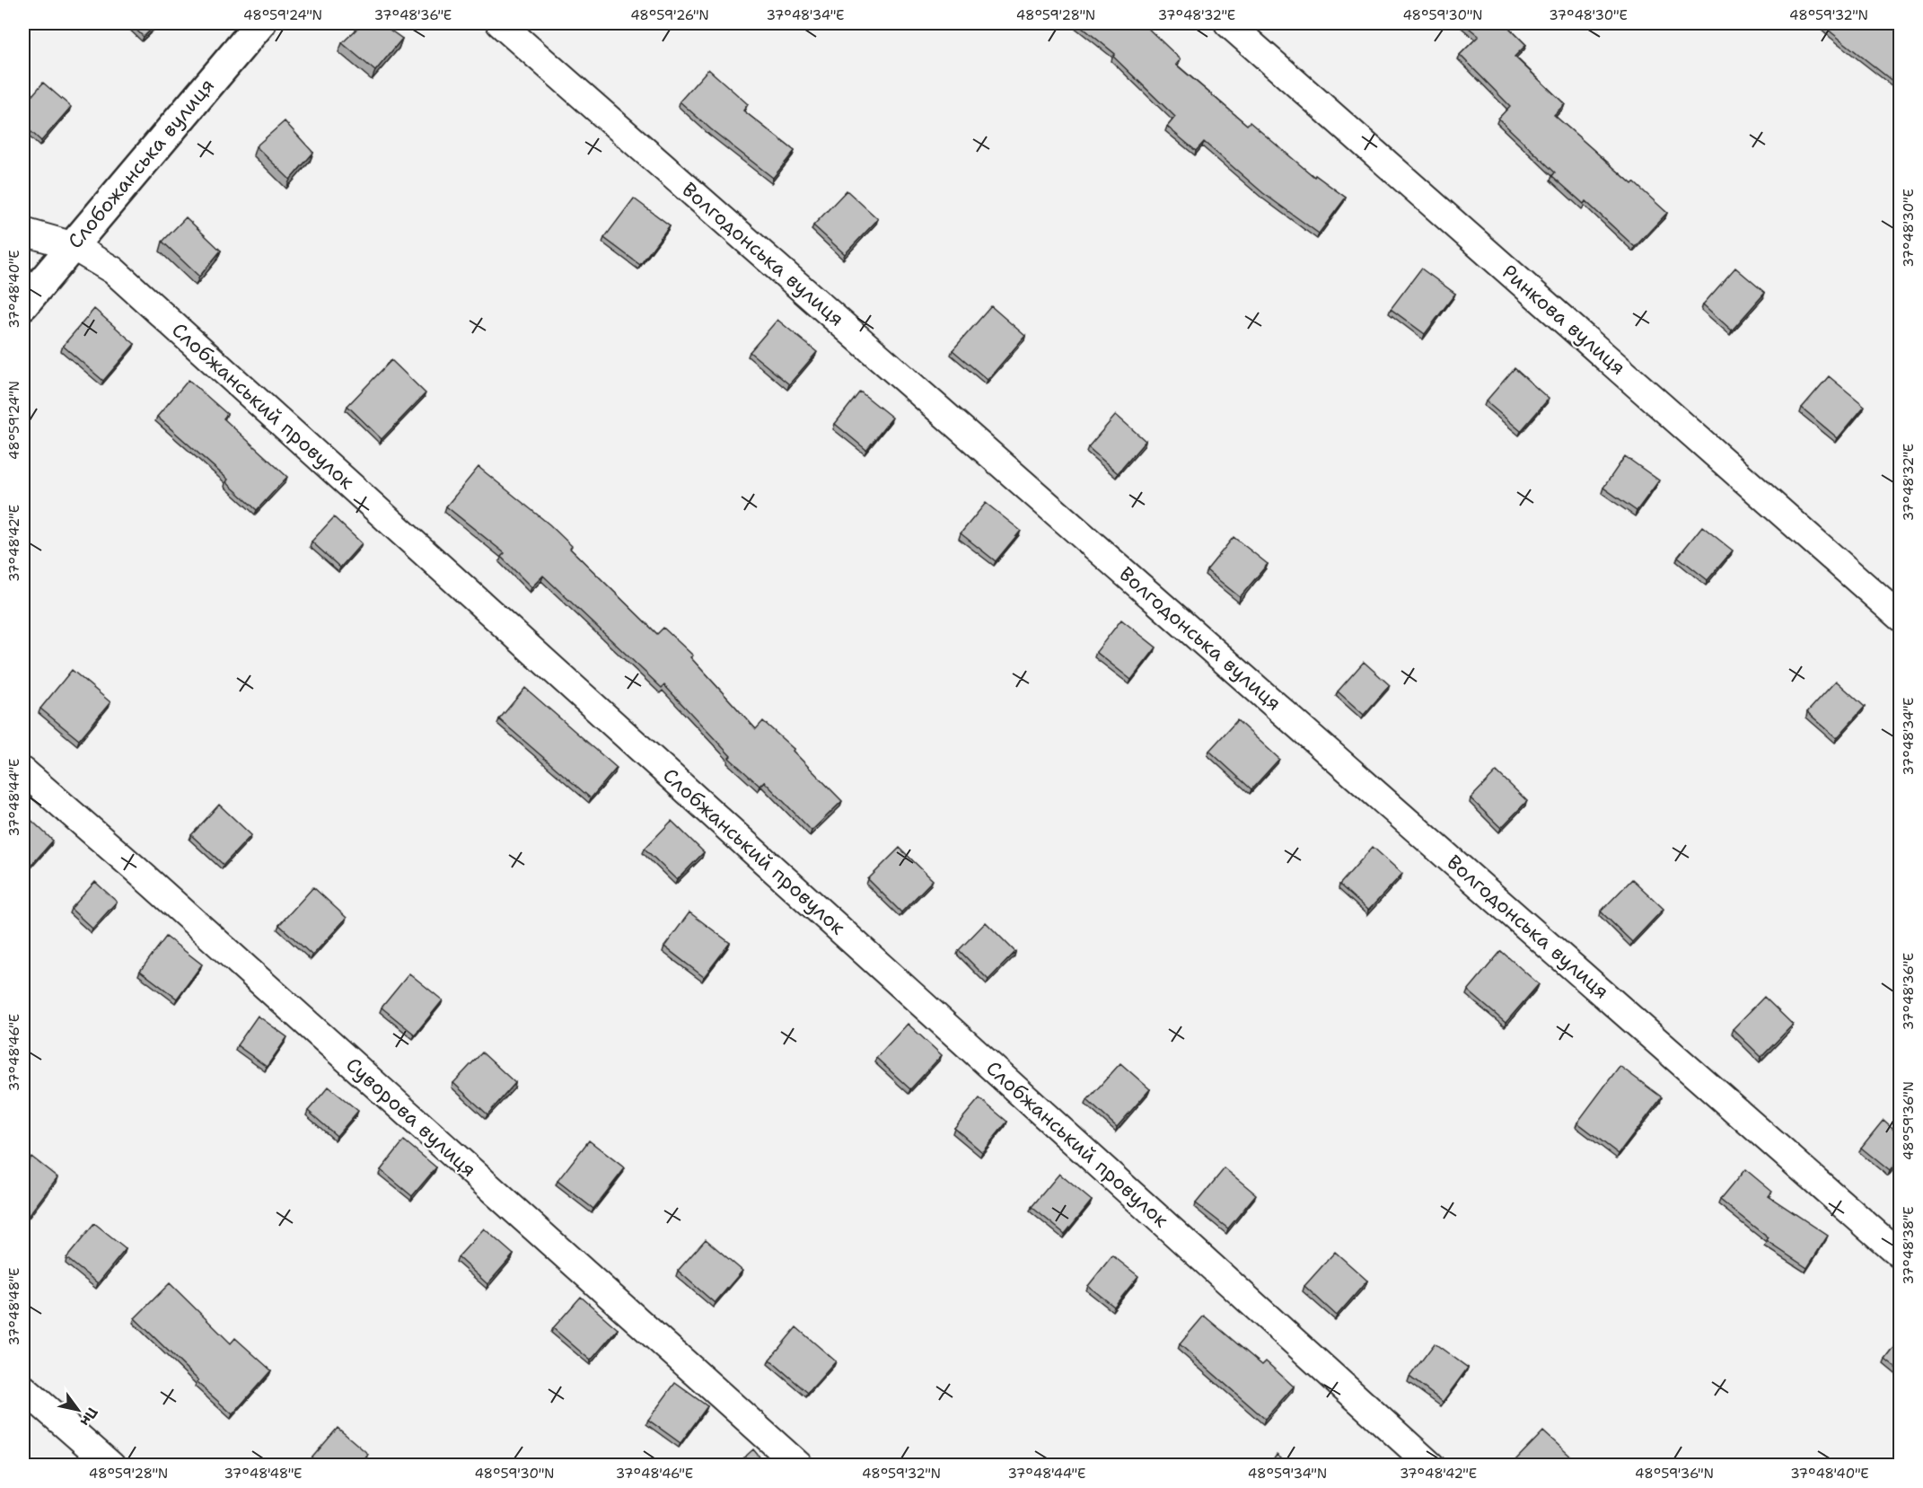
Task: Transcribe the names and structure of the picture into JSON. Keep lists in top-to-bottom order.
{
  "streets": {
    "main road": ["Слобожанська вулиця"],
    "street": [
      "Волгодонська вулиця",
      "Ринкова вулиця",
      "Слобжанський провулок",
      "Суворова вулиця"
    ]
  },
  "crossings": [
    ["Слобожанська вулиця", "Слобжанський провулок"]
  ],
  "north": "bottom right",
  "coordinates": [
    "48°59'24\"N",
    "37°48'36\"E",
    "48°59'26\"N",
    "37°48'34\"E",
    "48°59'28\"N",
    "37°48'32\"E",
    "48°59'30\"N",
    "37°48'30\"E",
    "48°59'32\"N",
    "37°48'40\"E",
    "37°48'42\"E",
    "37°48'44\"E",
    "37°48'46\"E",
    "48°59'36\"N",
    "37°48'38\"E",
    "37°48'48\"E",
    "48°59'34\"N"
  ]
}
